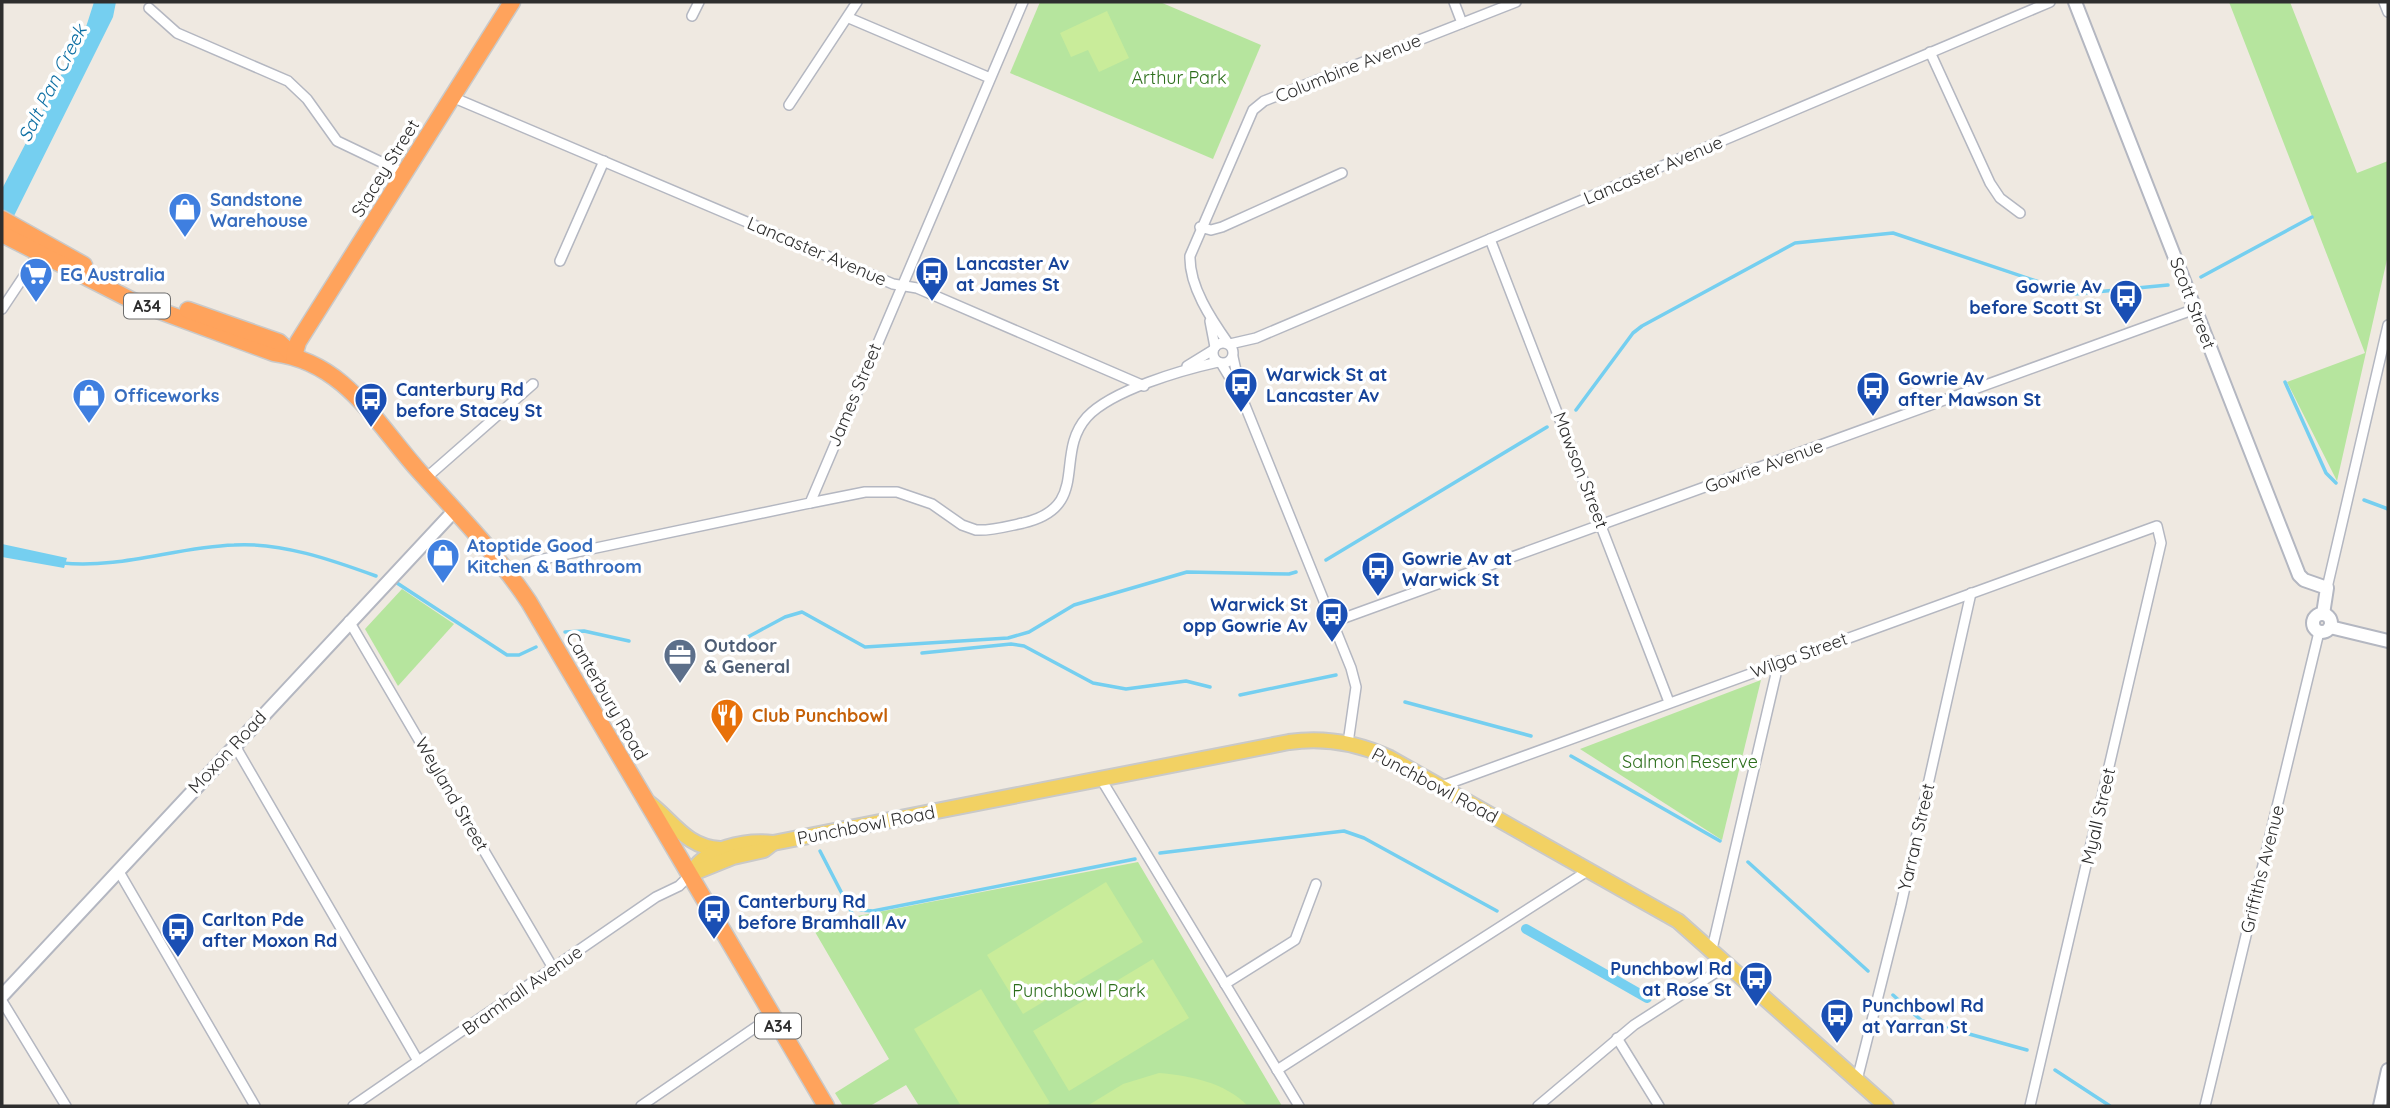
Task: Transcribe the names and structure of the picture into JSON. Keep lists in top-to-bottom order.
{
  "streets": {
    "highway": ["Stacey Street", "A34", "Canterbury Road"],
    "main road": ["Punchbowl Road"],
    "street": [
      "Columbine Avenue",
      "Lancaster Avenue",
      "Scott Street",
      "James Street",
      "Gowrie Avenue",
      "Mawson Street",
      "Wilga Street",
      "Moxon Road",
      "Weyland Street",
      "Myall Street",
      "Yarran Street",
      "Griffiths Avenue",
      "Bramhall Avenue"
    ]
  },
  "crossings": [
    ["Stacey Street", "Lancaster Avenue"],
    ["Stacey Street", "Canterbury Road"],
    ["Lancaster Avenue", "James Street"],
    ["Lancaster Avenue", "Mawson Street"],
    ["Scott Street", "Gowrie Avenue"],
    ["Gowrie Avenue", "Mawson Street"],
    ["Mawson Street", "Wilga Street"],
    ["Wilga Street", "Punchbowl Road"],
    ["Wilga Street", "Myall Street"],
    ["Wilga Street", "Yarran Street"],
    ["Canterbury Road", "Moxon Road"],
    ["Canterbury Road", "Punchbowl Road"],
    ["Canterbury Road", "Bramhall Avenue"],
    ["Moxon Road", "Weyland Street"],
    ["Punchbowl Road", "Yarran Street"],
    ["Punchbowl Road", "Bramhall Avenue"],
    ["Weyland Street", "Bramhall Avenue"]
  ],
  "water": ["Salt Pan Creek"],
  "parks": ["Arthur Park", "Salmon Reserve", "Punchbowl Park"],
  "places": {
    "shop": ["Sandstone Warehouse", "Officeworks", "Atoptide Good Kitchen & Bathroom"],
    "bus stop": [
      "Lancaster Av at James St",
      "Gowrie Av before Scott St",
      "Warwick St at Lancaster Av",
      "Gowrie Av after Mawson St",
      "Canterbury Rd before Stacey St",
      "Gowrie Av at Warwick St",
      "Warwick St opp Gowrie Av",
      "Canterbury Rd before Bramhall Av",
      "Carlton Pde after Moxon Rd",
      "Punchbowl Rd at Rose St",
      "Punchbowl Rd at Yarran St"
    ],
    "supermarket": ["EG Australia"],
    "office": ["Outdoor & General"],
    "restaurant": ["Club Punchbowl"]
  }
}
